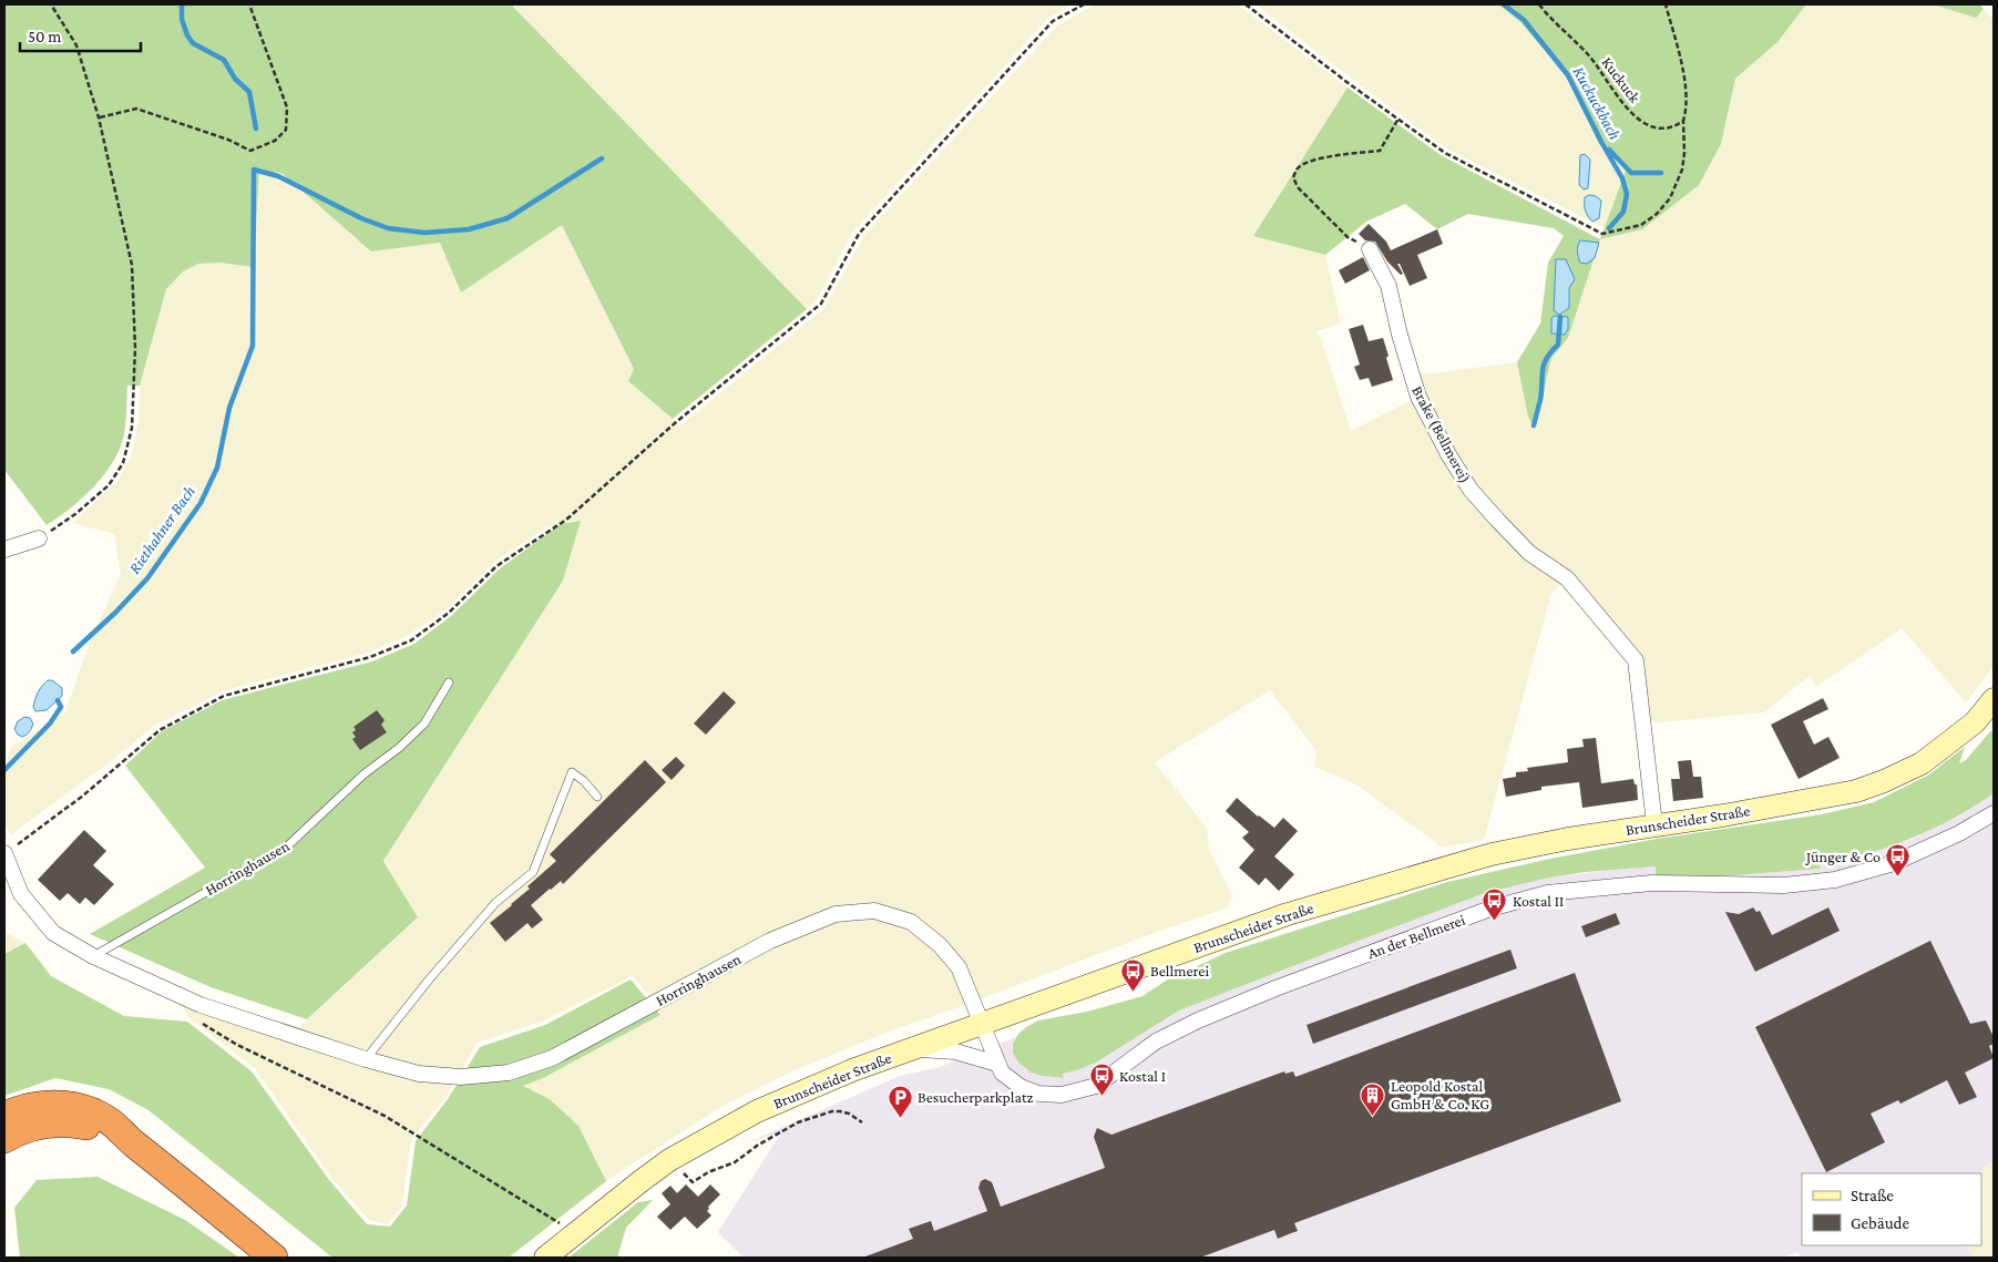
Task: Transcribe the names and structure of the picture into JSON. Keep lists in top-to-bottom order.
{
  "streets": {
    "main road": ["Brunscheider Straße"],
    "street": ["Brake (Bellmerei)", "Horringhausen", "An der Bellmerei"],
    "path": ["Kuckuck"]
  },
  "crossings": [
    ["Brake (Bellmerei)", "Brunscheider Straße"],
    ["Brunscheider Straße", "Horringhausen"],
    ["Brunscheider Straße", "An der Bellmerei"],
    ["Horringhausen", "An der Bellmerei"]
  ],
  "water": ["Kuckuckbach", "Riethahner Bach"],
  "places": {
    "bus stop": [
      "Jünger & Co",
      "Kostal II",
      "Bellmerei",
      "Kostal I"
    ],
    "building": ["Leopold Kostal GmbH & Co. KG"],
    "parking": ["Besucherparkplatz"]
  },
  "legend": ["Straße", "Gebäude"],
  "scale_bar": "50 m"
}
